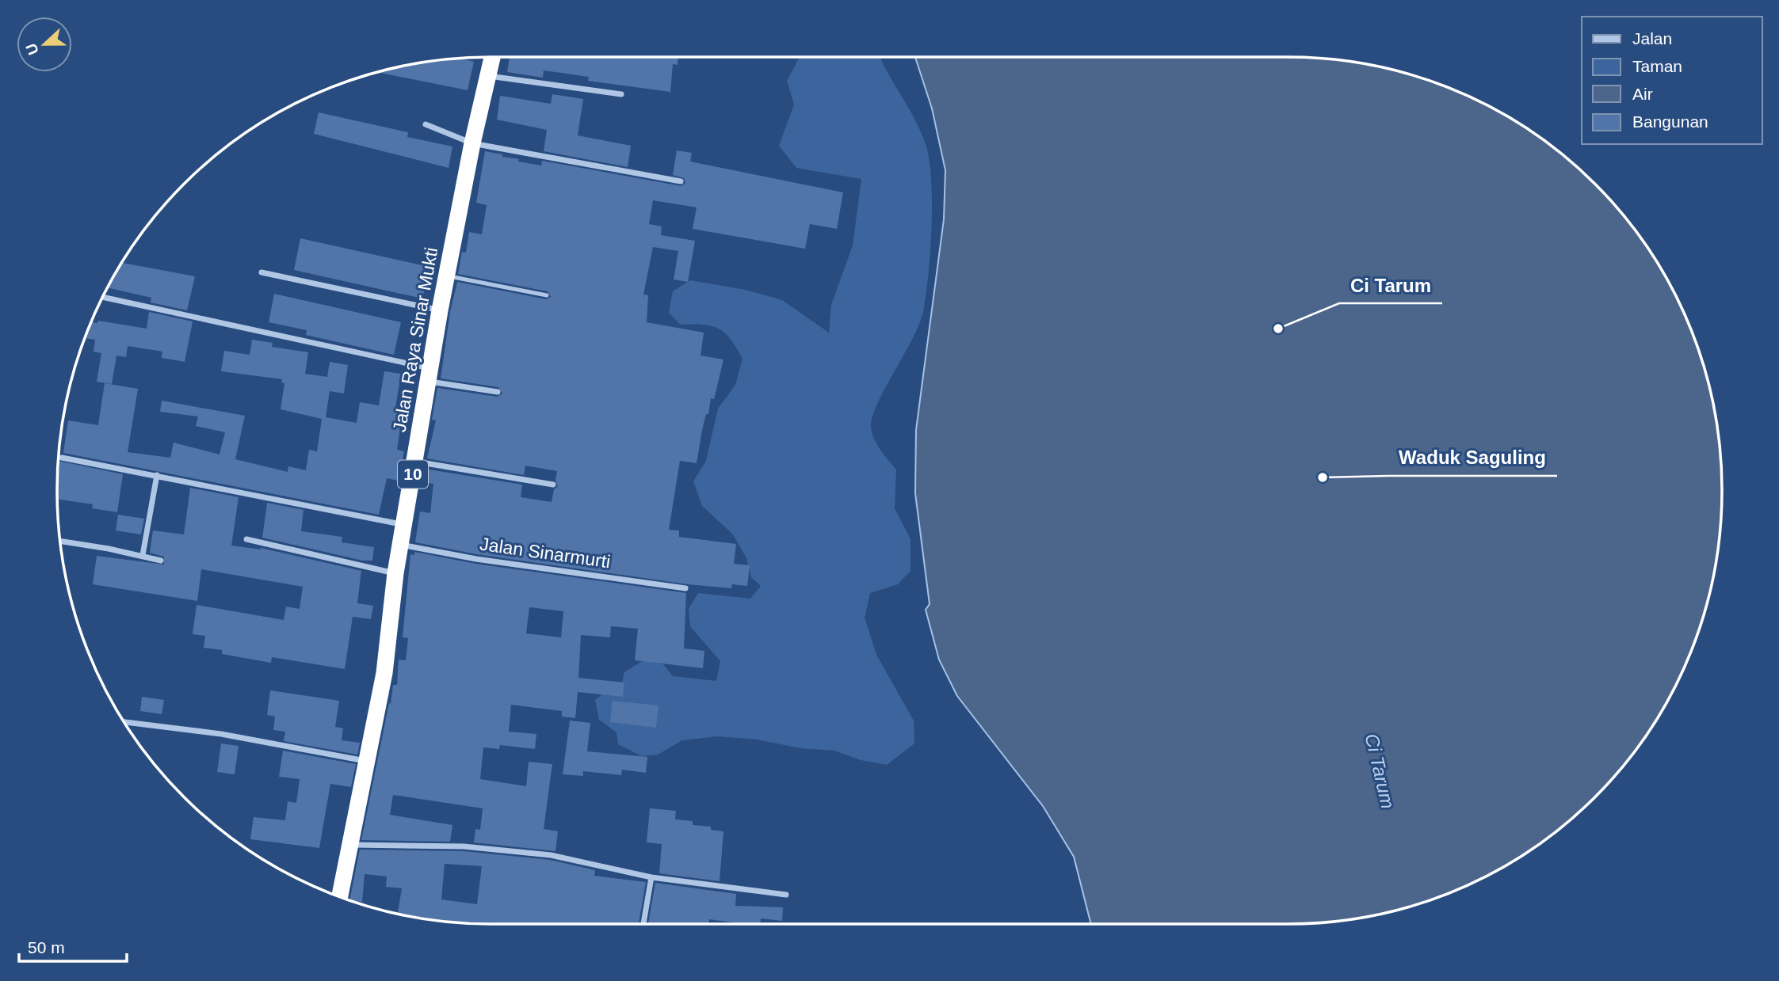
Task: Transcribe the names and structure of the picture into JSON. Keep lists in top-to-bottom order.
{
  "streets": {
    "highway": ["Jalan Raya Sinar Mukti", "10"],
    "street": ["Jalan Sinarmurti"]
  },
  "crossings": [
    ["Jalan Raya Sinar Mukti", "Jalan Sinarmurti"]
  ],
  "water": ["Ci Tarum"],
  "places": ["Ci Tarum", "Waduk Saguling"],
  "legend": [
    "Jalan",
    "Taman",
    "Air",
    "Bangunan"
  ],
  "scale_bar": "50 m",
  "north": "left"
}
